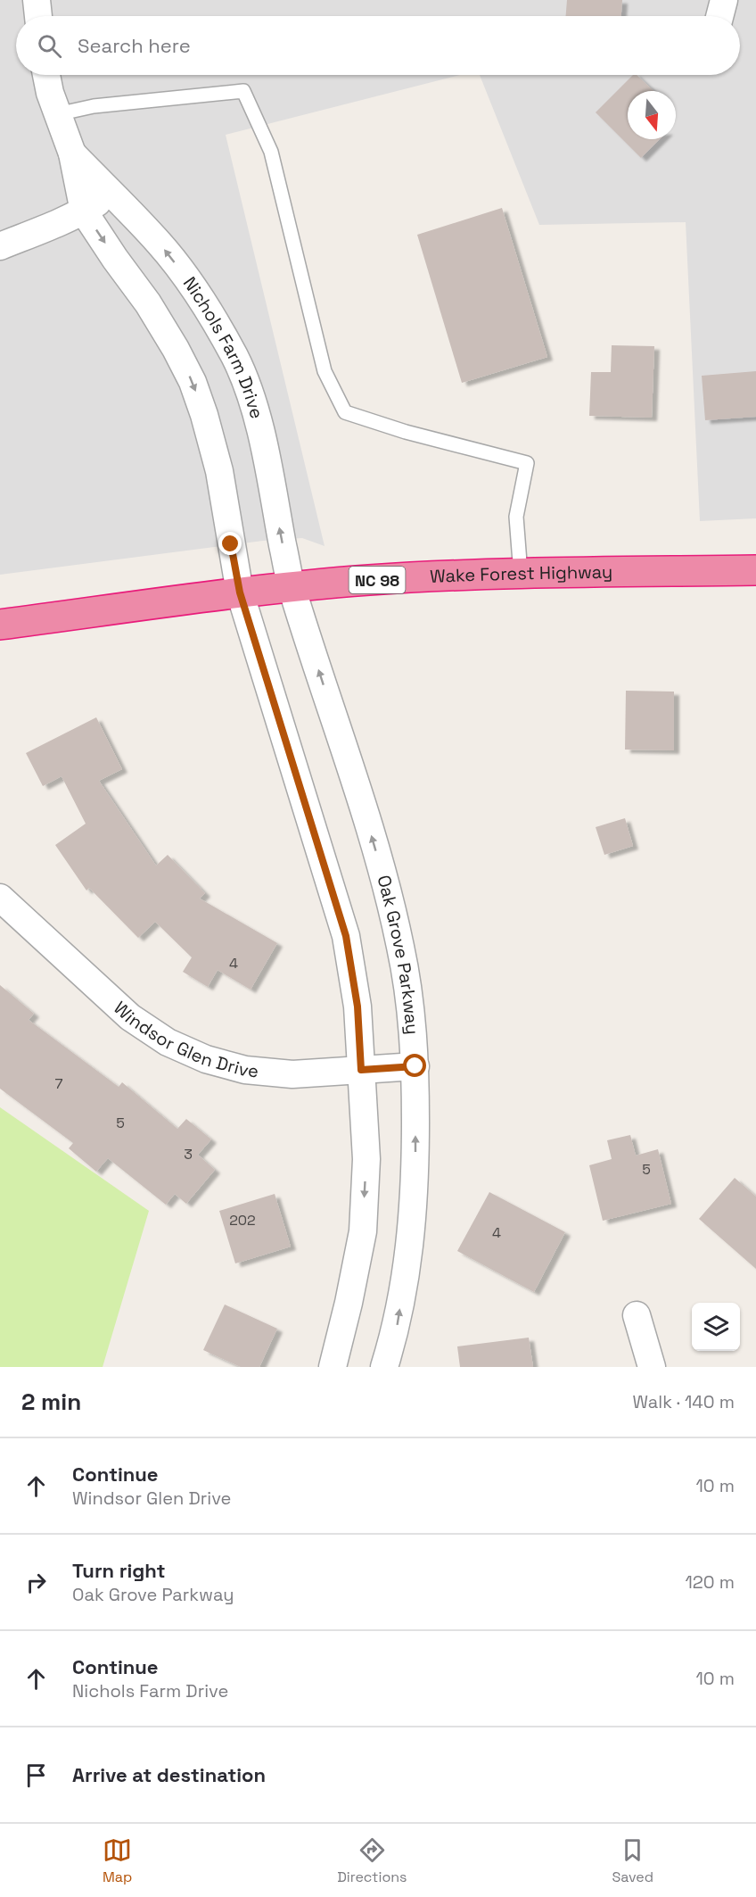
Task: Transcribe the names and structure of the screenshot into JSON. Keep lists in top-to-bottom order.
{
  "streets": {
    "highway": ["Wake Forest Highway", "NC 98"],
    "street": ["Nichols Farm Drive", "Oak Grove Parkway", "Windsor Glen Drive"]
  },
  "crossings": [
    ["Nichols Farm Drive", "Wake Forest Highway"],
    ["Nichols Farm Drive", "Oak Grove Parkway"],
    ["Wake Forest Highway", "Oak Grove Parkway"],
    ["Oak Grove Parkway", "Windsor Glen Drive"]
  ],
  "house_numbers": [
    "4",
    "7",
    "5",
    "3",
    "5",
    "202",
    "4"
  ],
  "north": "bottom",
  "page": {
    "search": "Search here",
    "heading": ["2 min", "Walk · 140 m"],
    "list": [
      ["Continue", "Windsor Glen Drive", "10 m"],
      ["Turn right", "Oak Grove Parkway", "120 m"],
      ["Continue", "Nichols Farm Drive", "10 m"],
      "Arrive at destination"
    ],
    "nav": ["Map", "Directions", "Saved"]
  }
}
